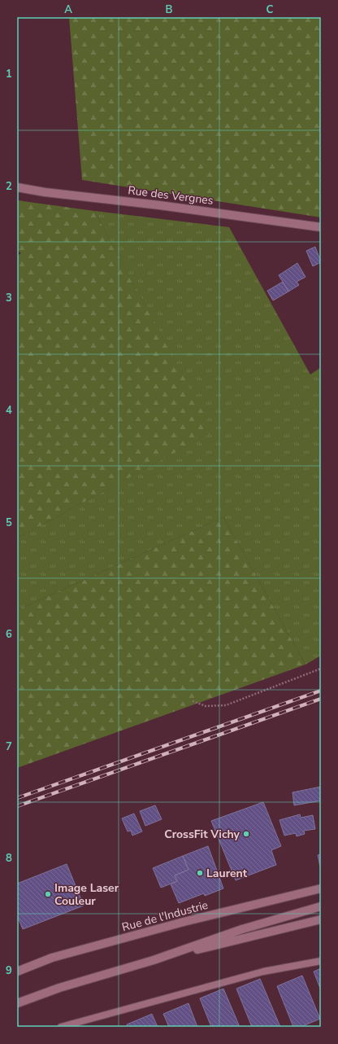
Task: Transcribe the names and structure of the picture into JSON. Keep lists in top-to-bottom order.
{
  "streets": {
    "street": ["Rue des Vergnes", "Rue de l'Industrie"]
  },
  "places": ["CrossFit Vichy", "Laurent", "Image Laser Couleur"],
  "grid": {
    "columns": ["A", "B", "C"],
    "rows": [
      "1",
      "2",
      "3",
      "4",
      "5",
      "6",
      "7",
      "8",
      "9"
    ]
  }
}
